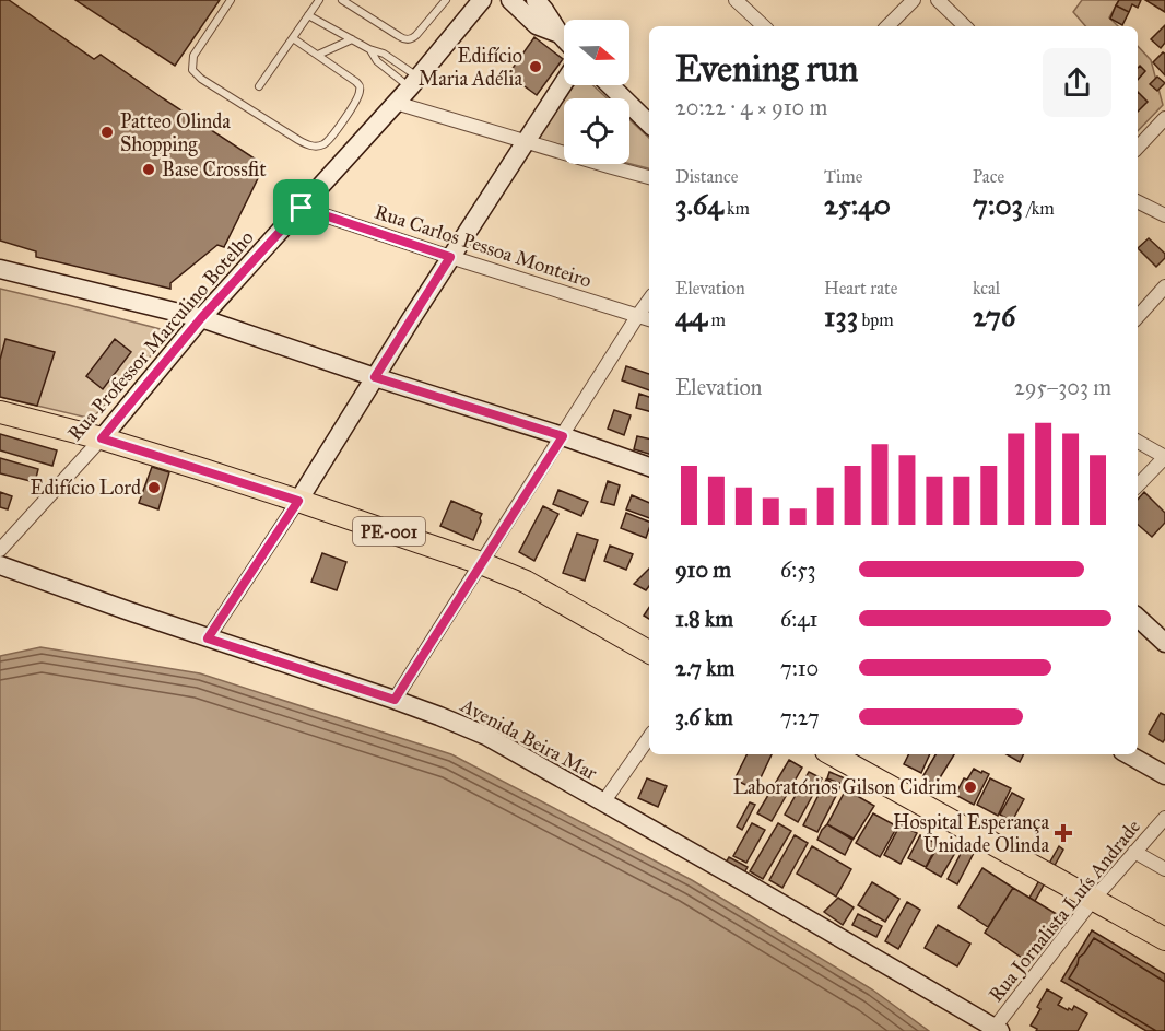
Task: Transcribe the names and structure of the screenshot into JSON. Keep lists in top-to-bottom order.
{
  "streets": {
    "main road": ["PE-001"],
    "street": [
      "Rua Carlos Pessoa Monteiro",
      "Rua Professor Marculino Botelho",
      "Avenida Beira Mar",
      "Rua Jornalista Luís Andrade"
    ]
  },
  "crossings": [
    ["Rua Carlos Pessoa Monteiro", "Rua Professor Marculino Botelho"],
    ["Rua Professor Marculino Botelho", "PE-001"],
    ["Avenida Beira Mar", "Rua Jornalista Luís Andrade"]
  ],
  "places": {
    "other": [
      "Edifício Maria Adélia",
      "Patteo Olinda Shopping",
      "Base Crossfit",
      "Edifício Lord",
      "Laboratórios Gilson Cidrim"
    ],
    "health": ["Hospital Esperança Unidade Olinda"]
  },
  "north": "right",
  "page": {
    "heading": ["Evening run", "20:22 · 4 × 910 m"],
    "stats": [
      ["Distance", "3.64 km"],
      ["Time", "25:40"],
      ["Pace", "7:03 /km"],
      ["Elevation", "44 m"],
      ["Heart rate", "133 bpm"],
      ["kcal", "276"]
    ],
    "chart": ["Elevation", "295–303 m"],
    "list": [
      {
        "name": "910 m",
        "note": "6:53"
      },
      {
        "name": "1.8 km",
        "note": "6:41"
      },
      {
        "name": "2.7 km",
        "note": "7:10"
      },
      {
        "name": "3.6 km",
        "note": "7:27"
      }
    ]
  }
}
